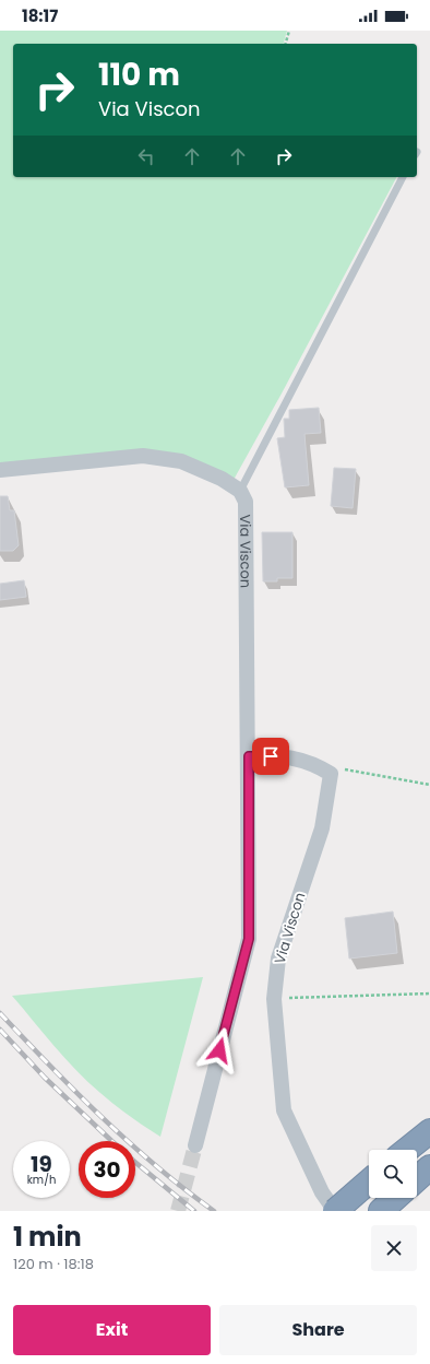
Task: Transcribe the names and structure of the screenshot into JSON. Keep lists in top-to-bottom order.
{
  "streets": {
    "street": ["Via Viscon"]
  },
  "page": {
    "status": "18:17",
    "turn": ["110 m", "Via Viscon"],
    "speed": "19 km/h",
    "limit": "30",
    "heading": ["1 min", "120 m · 18:18"],
    "buttons": ["Exit", "Share"]
  }
}
